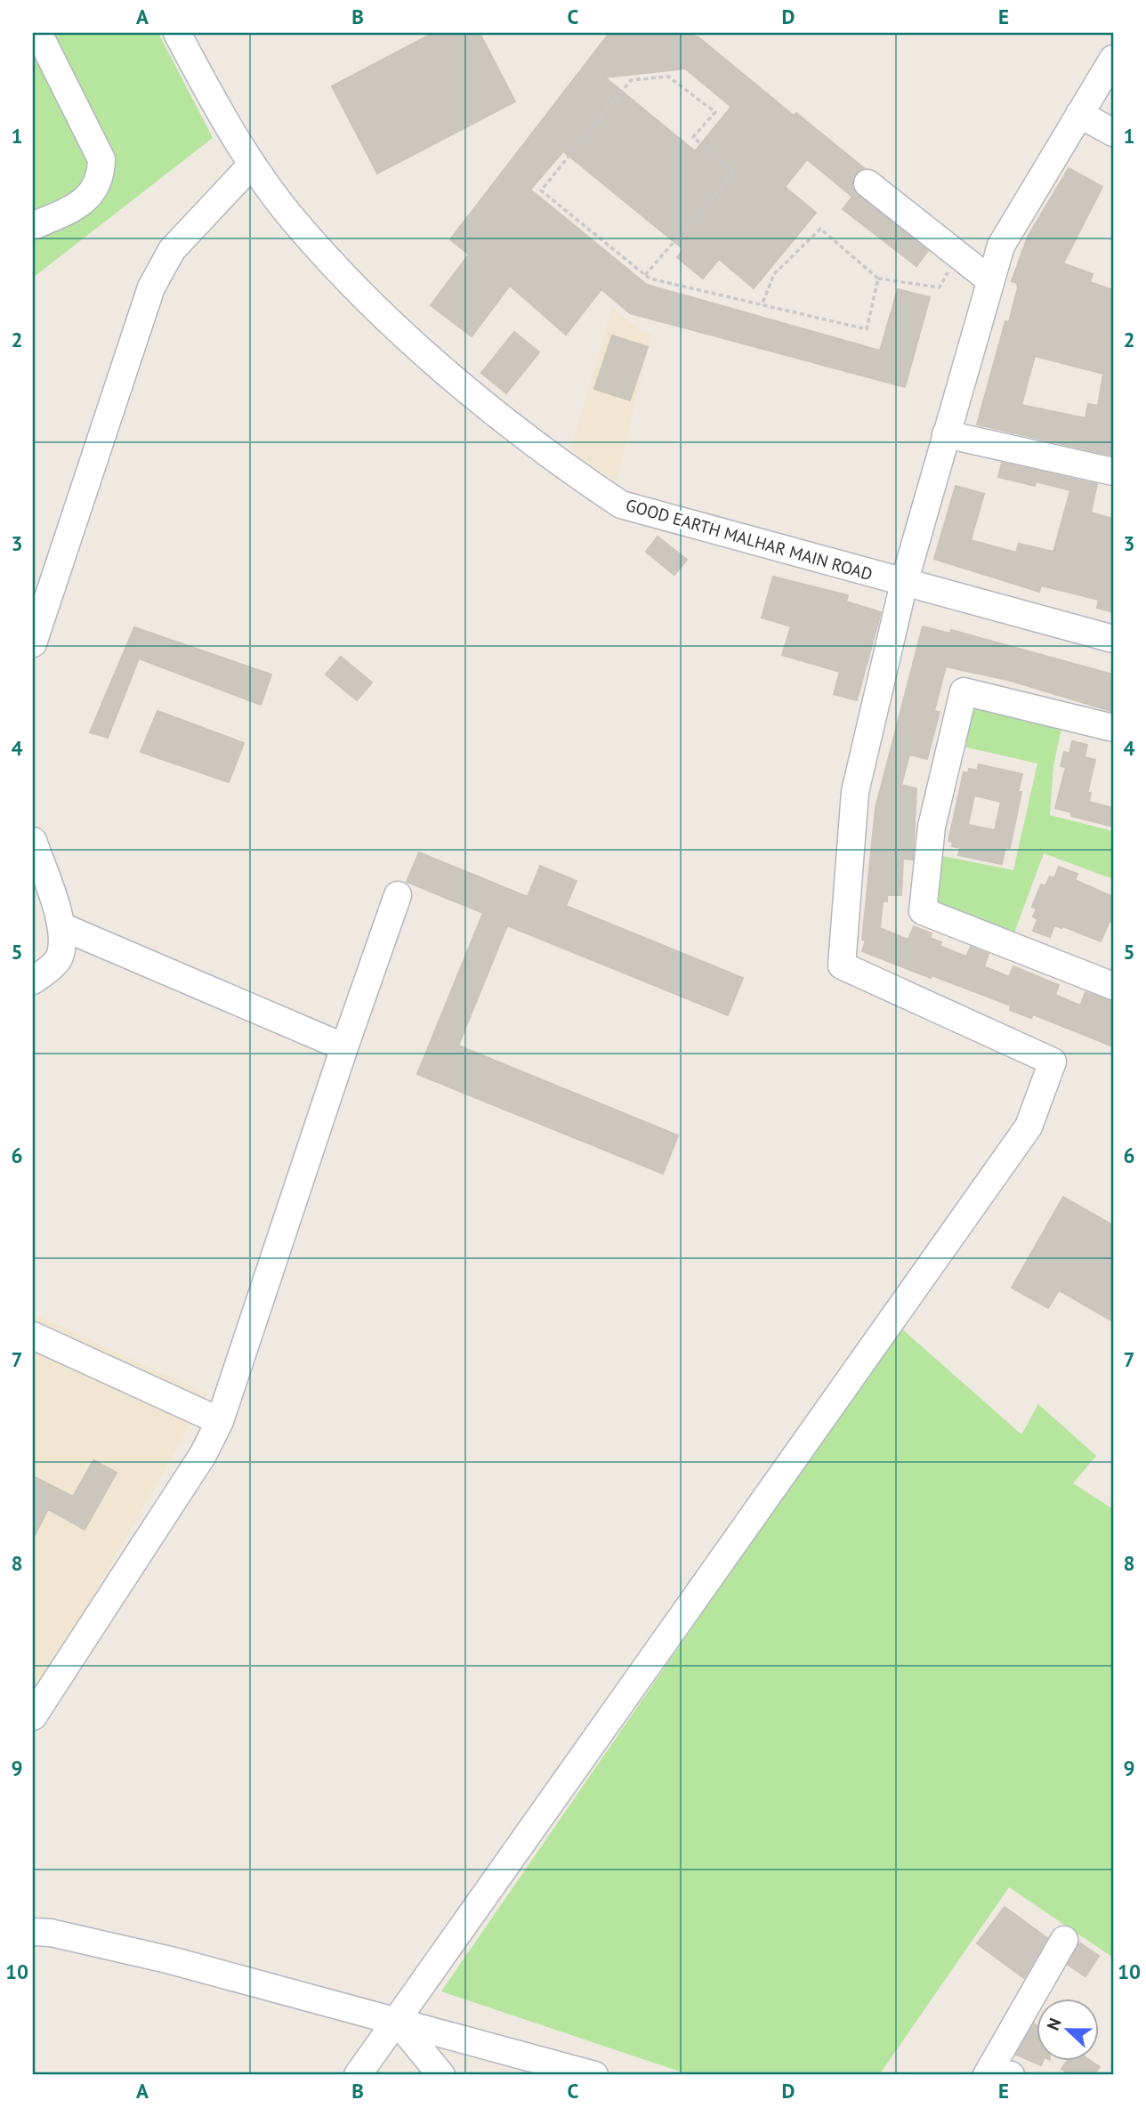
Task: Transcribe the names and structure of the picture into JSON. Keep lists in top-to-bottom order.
{
  "streets": {
    "street": ["GOOD EARTH MALHAR MAIN ROAD"]
  },
  "north": "left",
  "grid": {
    "columns": [
      "A",
      "B",
      "C",
      "D",
      "E"
    ],
    "rows": [
      "1",
      "2",
      "3",
      "4",
      "5",
      "6",
      "7",
      "8",
      "9",
      "10"
    ]
  }
}
